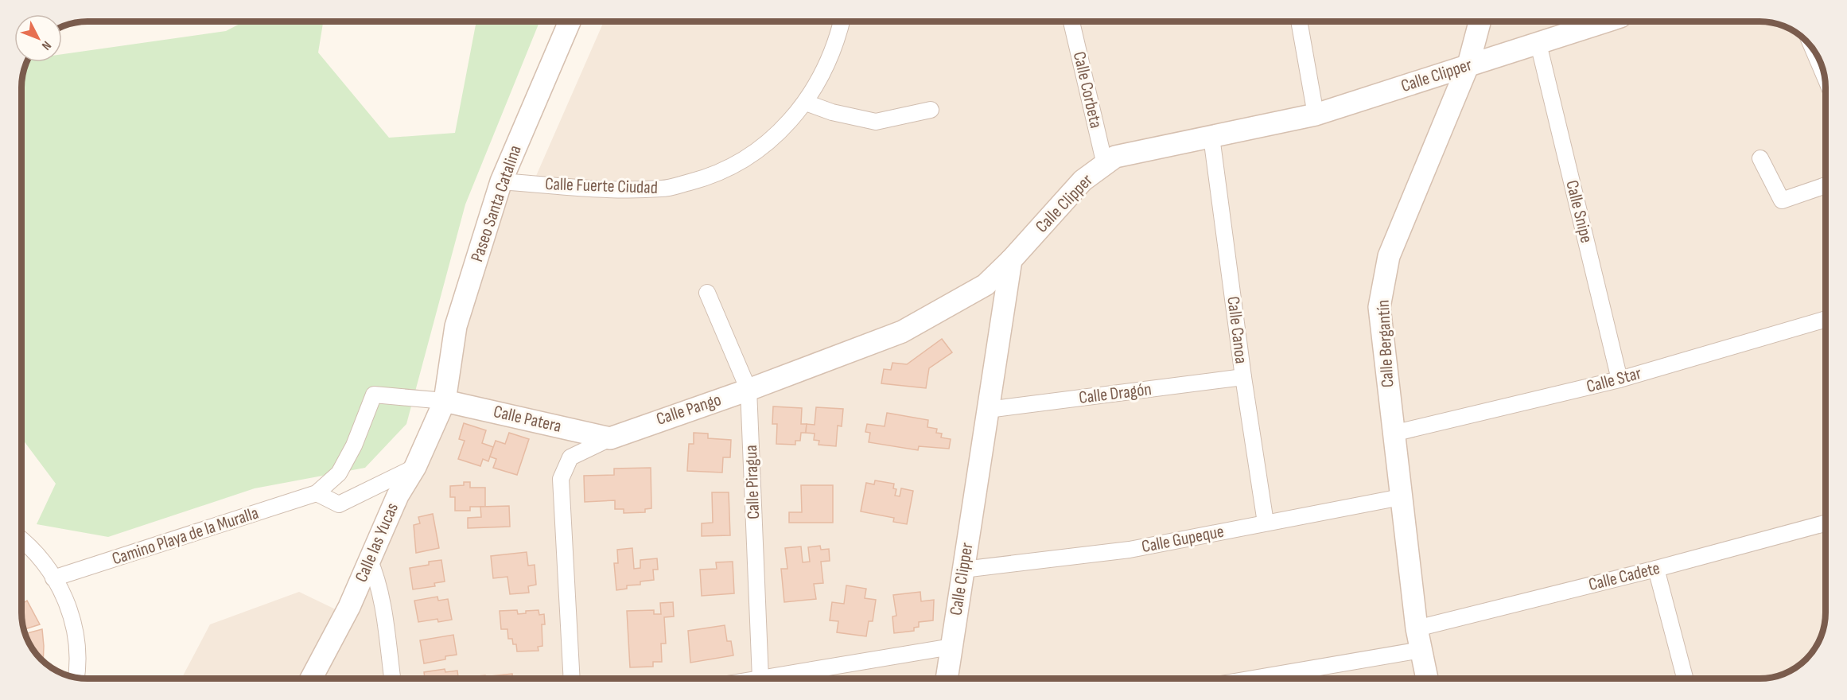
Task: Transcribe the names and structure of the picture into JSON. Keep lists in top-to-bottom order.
{
  "streets": {
    "street": [
      "Calle Clipper",
      "Calle Corbeta",
      "Calle Fuerte Ciudad",
      "Paseo Santa Catalina",
      "Calle Snipe",
      "Calle Canoa",
      "Calle Bergantín",
      "Calle Star",
      "Calle Dragón",
      "Calle Pango",
      "Calle Patera",
      "Calle Piragua",
      "Camino Playa de la Muralla",
      "Calle Gupeque",
      "Calle las Yucas",
      "Calle Cadete"
    ]
  },
  "crossings": [
    ["Calle Clipper", "Calle Corbeta"],
    ["Calle Clipper", "Calle Snipe"],
    ["Calle Clipper", "Calle Canoa"],
    ["Calle Clipper", "Calle Bergantín"],
    ["Calle Clipper", "Calle Dragón"],
    ["Calle Clipper", "Calle Pango"],
    ["Calle Clipper", "Calle Gupeque"],
    ["Calle Fuerte Ciudad", "Paseo Santa Catalina"],
    ["Paseo Santa Catalina", "Calle Patera"],
    ["Paseo Santa Catalina", "Camino Playa de la Muralla"],
    ["Paseo Santa Catalina", "Calle las Yucas"],
    ["Calle Snipe", "Calle Star"],
    ["Calle Canoa", "Calle Dragón"],
    ["Calle Canoa", "Calle Gupeque"],
    ["Calle Bergantín", "Calle Star"],
    ["Calle Bergantín", "Calle Gupeque"],
    ["Calle Bergantín", "Calle Cadete"],
    ["Calle Pango", "Calle Patera"],
    ["Calle Pango", "Calle Piragua"],
    ["Calle Patera", "Camino Playa de la Muralla"],
    ["Calle Patera", "Calle las Yucas"],
    ["Camino Playa de la Muralla", "Calle las Yucas"]
  ],
  "north": "bottom right"
}
